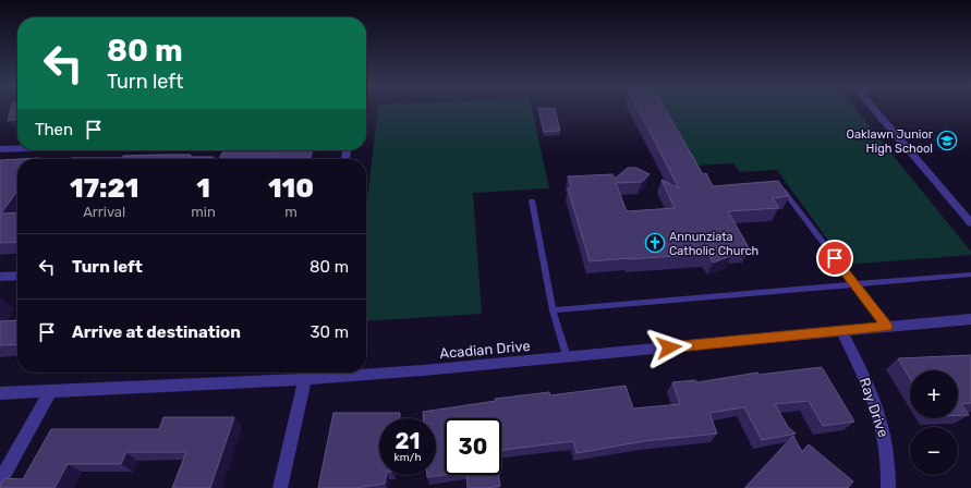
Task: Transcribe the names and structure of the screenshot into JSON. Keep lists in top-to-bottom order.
{
  "streets": {
    "street": ["Acadian Drive", "Ray Drive"]
  },
  "crossings": [
    ["Acadian Drive", "Ray Drive"]
  ],
  "places": {
    "school or university": ["Oaklawn Junior High School"],
    "church": ["Annunziata Catholic Church"]
  },
  "page": {
    "turn": ["80 m", "Turn left"],
    "then": "Then",
    "eta": [
      "17:21",
      "Arrival",
      "1",
      "min",
      "110",
      "m"
    ],
    "list": [
      {
        "name": "Turn left",
        "value": "80 m"
      },
      {
        "name": "Arrive at destination",
        "value": "30 m"
      }
    ],
    "map_buttons": ["+", "−"],
    "speed": "21 km/h",
    "limit": "30"
  }
}
